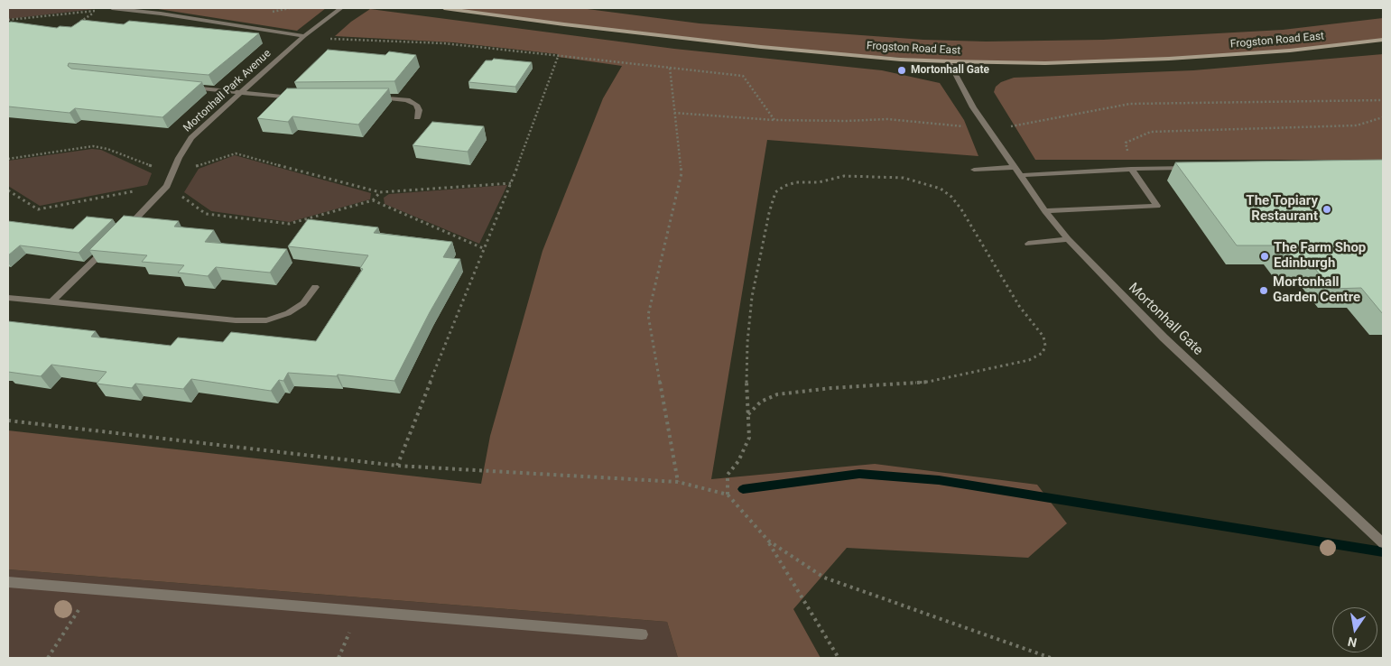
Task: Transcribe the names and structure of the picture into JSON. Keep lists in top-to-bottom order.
{
  "streets": {
    "main road": ["Frogston Road East"],
    "street": ["Mortonhall Park Avenue", "Mortonhall Gate"]
  },
  "crossings": [
    ["Frogston Road East", "Mortonhall Gate"]
  ],
  "places": [
    "Mortonhall Gate",
    "The Topiary Restaurant",
    "The Farm Shop Edinburgh",
    "Mortonhall Garden Centre"
  ],
  "north": "bottom"
}
